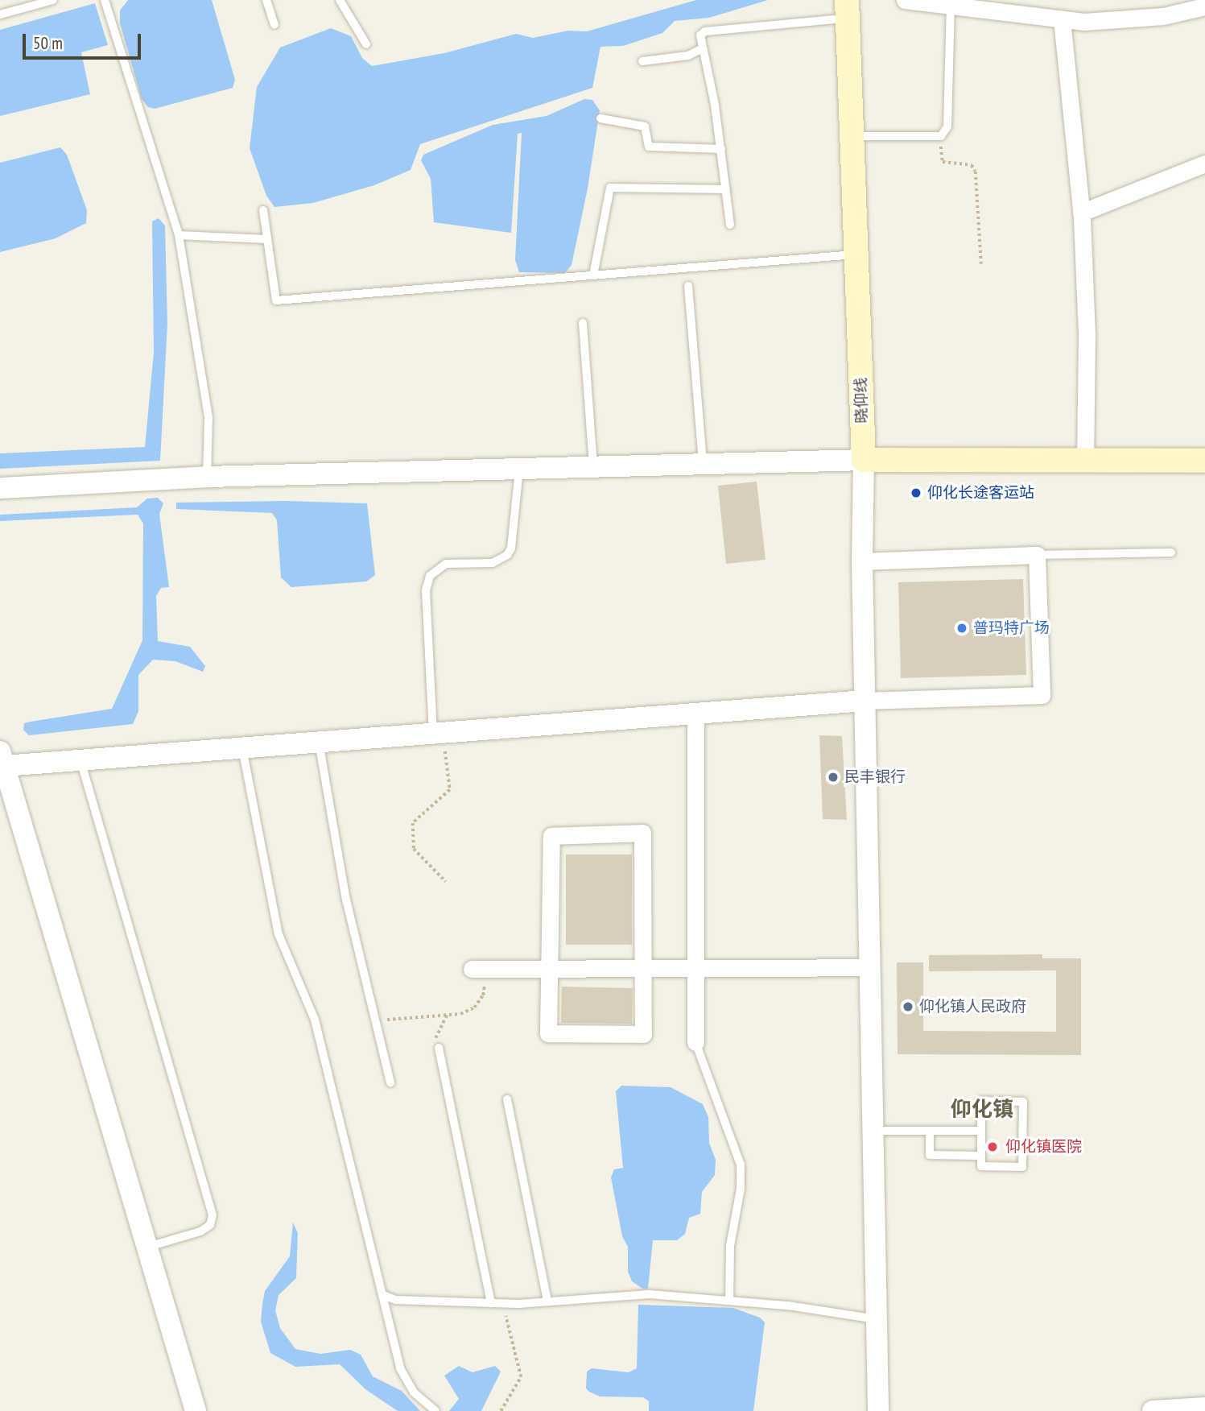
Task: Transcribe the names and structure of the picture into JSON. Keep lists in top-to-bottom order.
{
  "streets": {
    "main road": ["晓仰线"]
  },
  "districts": ["仰化镇"],
  "places": [
    "仰化长途客运站",
    "普玛特广场",
    "民丰银行",
    "仰化镇人民政府",
    "仰化镇医院"
  ],
  "scale_bar": "50 m"
}
